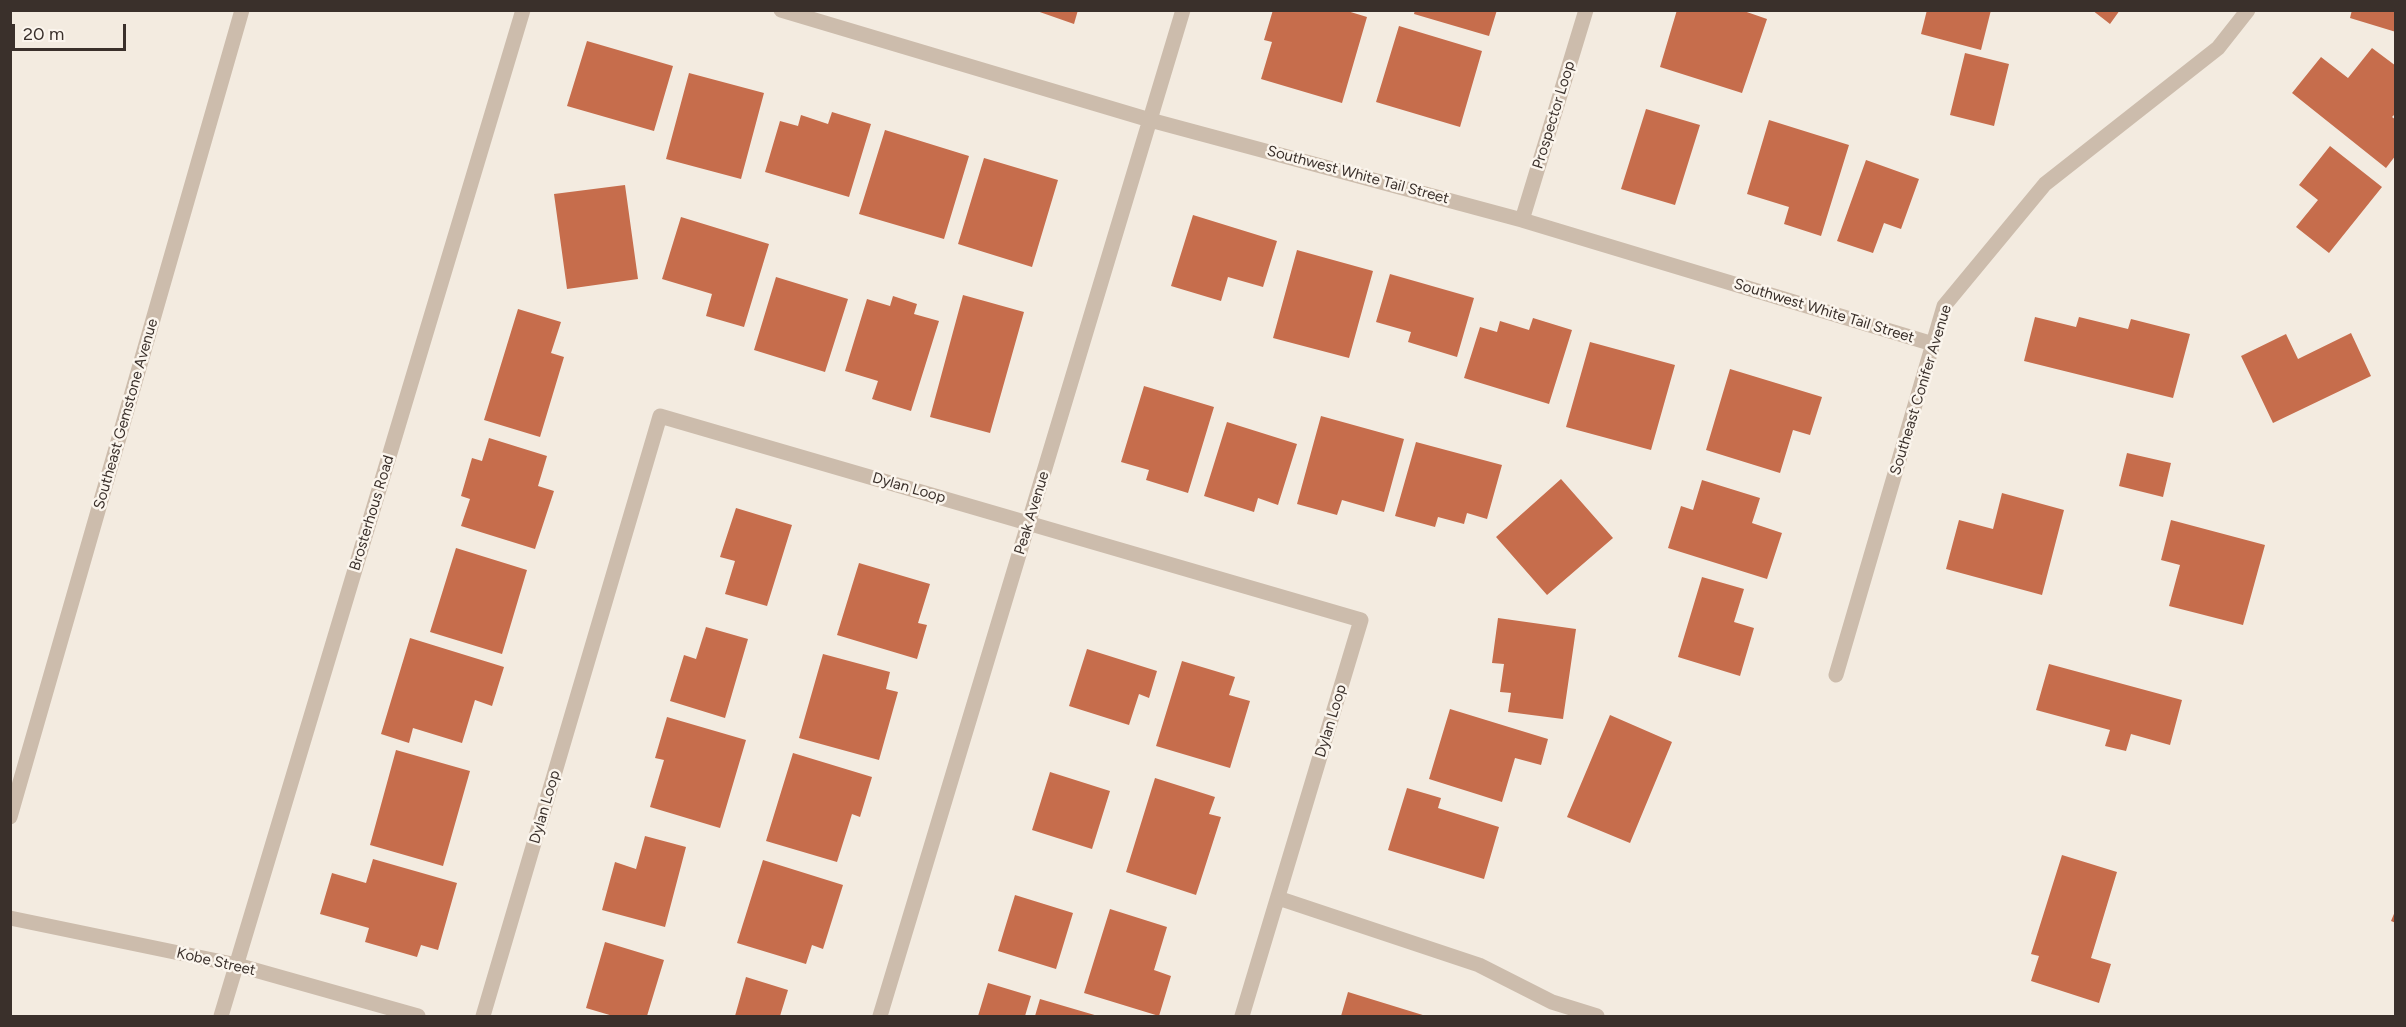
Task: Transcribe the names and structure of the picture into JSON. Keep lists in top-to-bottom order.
{
  "streets": {
    "street": [
      "Prospector Loop",
      "Southwest White Tail Street",
      "Southeast Conifer Avenue",
      "Southeast Gemstone Avenue",
      "Dylan Loop",
      "Brosterhous Road",
      "Peak Avenue",
      "Kobe Street"
    ]
  },
  "crossings": [
    ["Prospector Loop", "Southwest White Tail Street"],
    ["Southwest White Tail Street", "Southeast Conifer Avenue"],
    ["Southwest White Tail Street", "Peak Avenue"],
    ["Dylan Loop", "Peak Avenue"],
    ["Brosterhous Road", "Kobe Street"]
  ],
  "scale_bar": "20 m"
}
